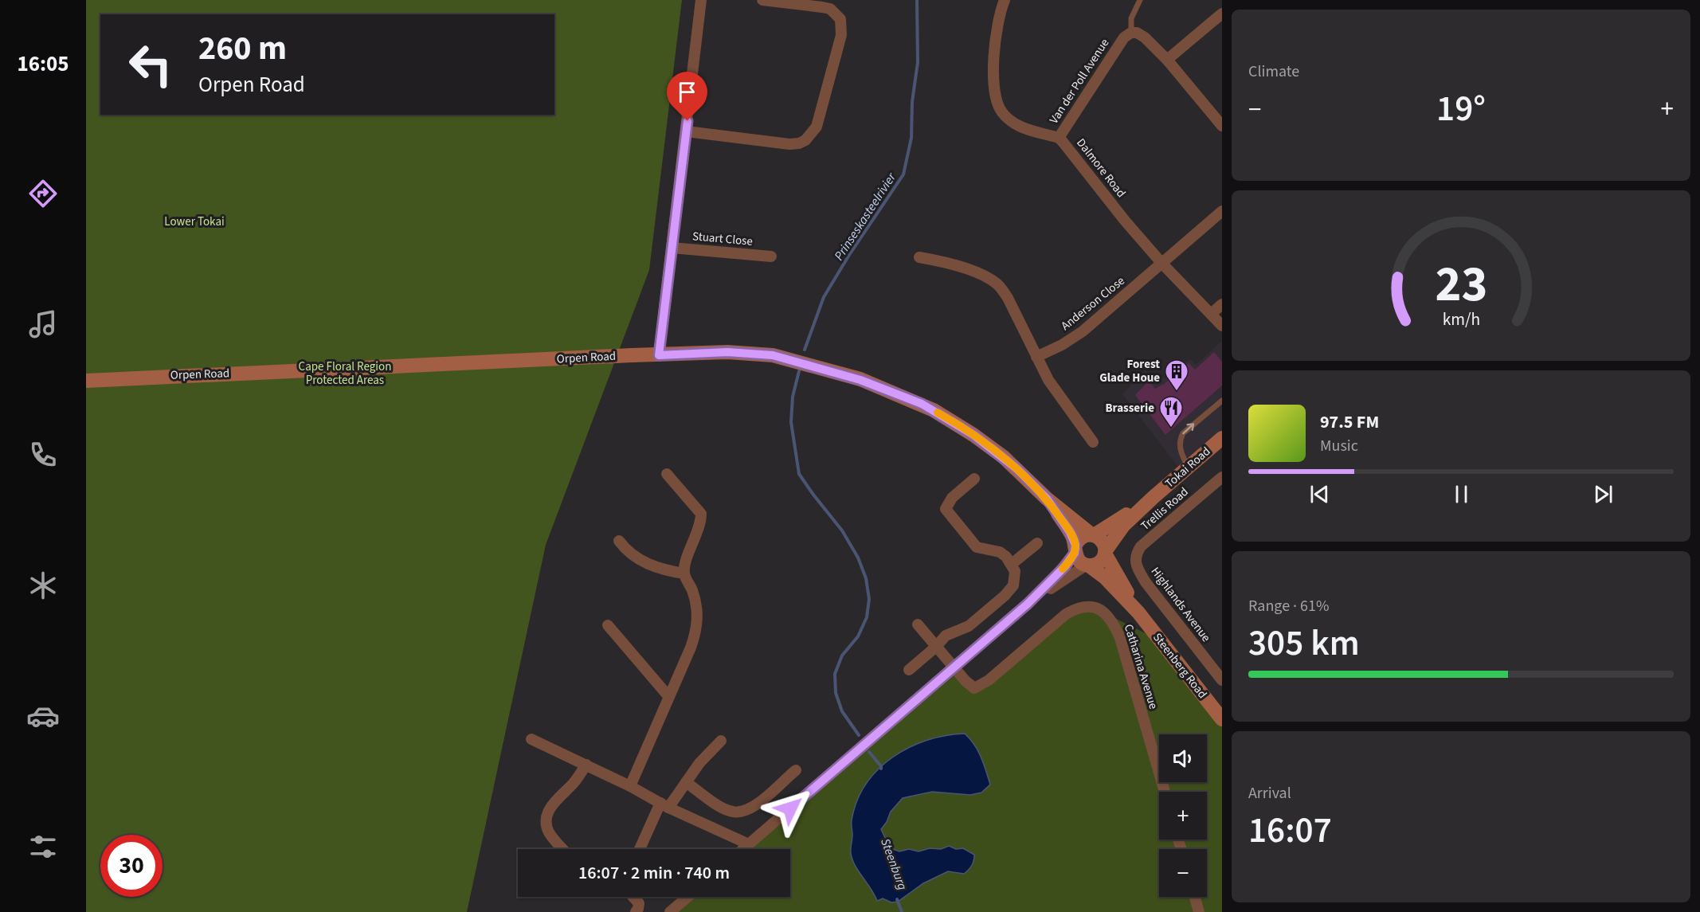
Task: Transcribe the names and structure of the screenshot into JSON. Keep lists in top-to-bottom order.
{
  "streets": {
    "main road": ["Orpen Road", "Tokai Road", "Steenberg Road"],
    "street": [
      "Van der Poll Avenue",
      "Dalmore Road",
      "Stuart Close",
      "Anderson Close",
      "Trellis Road",
      "Highlands Avenue",
      "Catharina Avenue"
    ]
  },
  "crossings": [
    ["Van der Poll Avenue", "Dalmore Road"],
    ["Dalmore Road", "Anderson Close"],
    ["Orpen Road", "Tokai Road"],
    ["Orpen Road", "Steenberg Road"],
    ["Tokai Road", "Steenberg Road"],
    ["Trellis Road", "Highlands Avenue"]
  ],
  "water": ["Prinseskasteelrivier", "Steenburg"],
  "parks": ["Lower Tokai", "Cape Floral Region Protected Areas"],
  "places": {
    "building": ["Forest Glade Houe"],
    "restaurant": ["Brasserie"]
  },
  "page": {
    "tabs": "16:05",
    "tile": [
      "Climate",
      ["Range · 61%", "305 km"],
      ["Arrival", "16:07"]
    ],
    "turn": ["260 m", "Orpen Road"],
    "heat": ["−", "19°", "+"],
    "song": ["97.5 FM", "Music"],
    "map_buttons": ["+", "−"],
    "limit": "30",
    "trip": "16:07 · 2 min · 740 m",
    "gauge": ["23", "km/h"]
  }
}
